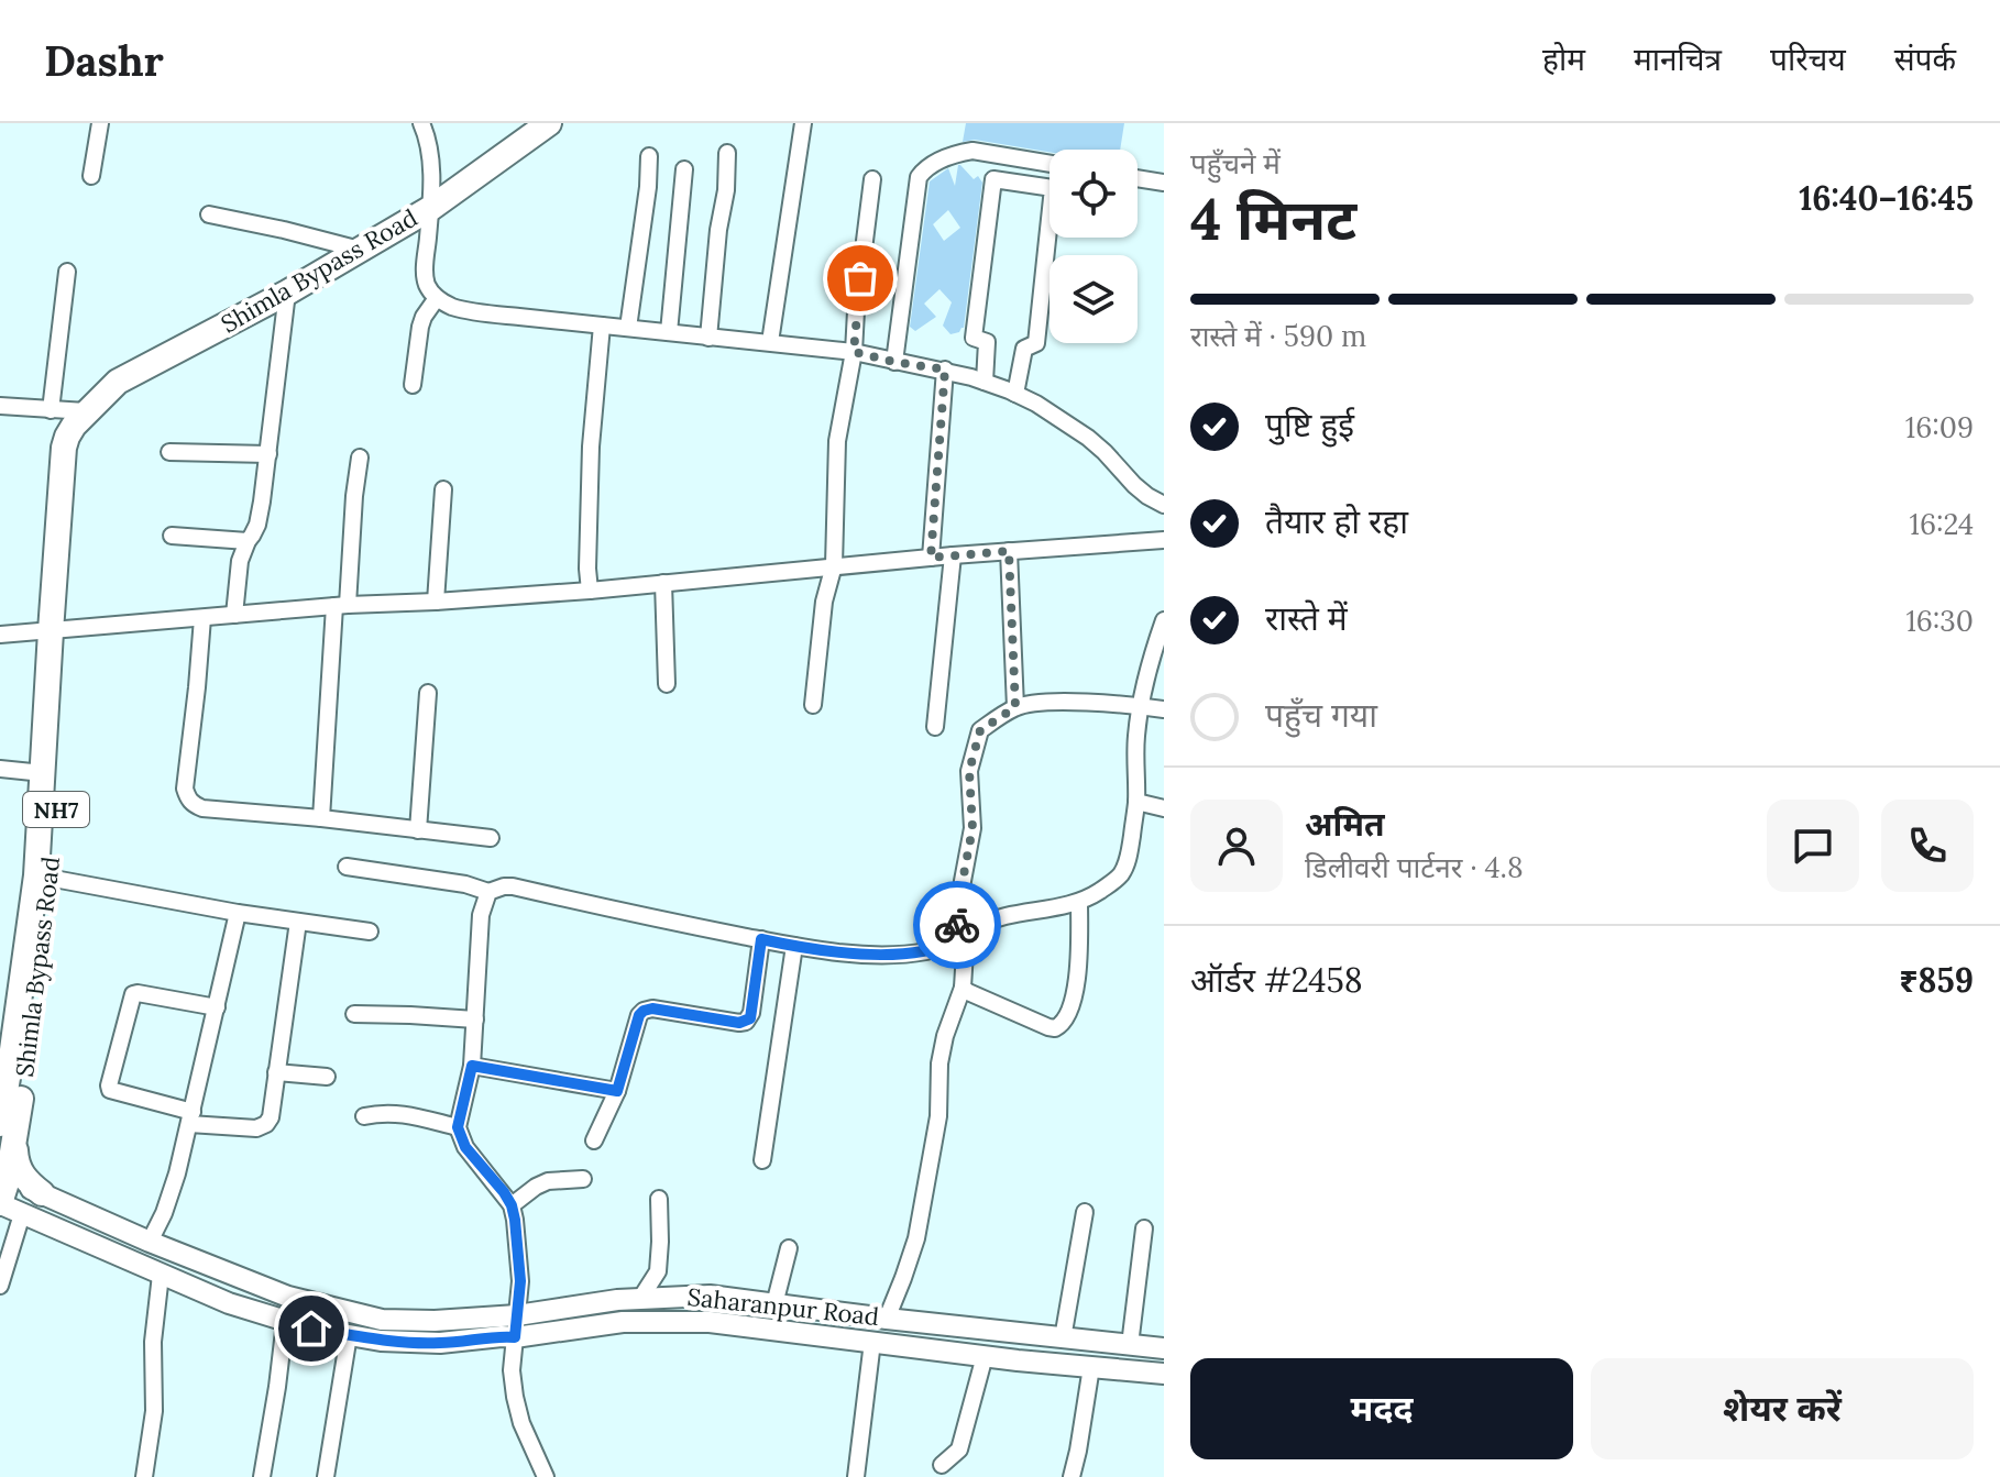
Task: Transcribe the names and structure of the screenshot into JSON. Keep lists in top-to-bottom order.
{
  "streets": {
    "highway": ["Shimla Bypass Road", "NH7"],
    "main road": ["Saharanpur Road"]
  },
  "crossings": [
    ["Shimla Bypass Road", "Saharanpur Road"]
  ],
  "page": {
    "header": "Dashr",
    "nav": [
      "होम",
      "मानचित्र",
      "परिचय",
      "संपर्क"
    ],
    "heading": ["4 मिनट", "पहुँचने में", "16:40–16:45"],
    "panel": [
      "अमित",
      "डिलीवरी पार्टनर · 4.8",
      "ऑर्डर #2458",
      "₹859"
    ],
    "bar": "रास्ते में · 590 m",
    "list": [
      ["पुष्टि हुई", "16:09"],
      ["तैयार हो रहा", "16:24"],
      ["रास्ते में", "16:30"],
      "पहुँच गया"
    ],
    "buttons": ["मदद", "शेयर करें"]
  }
}
